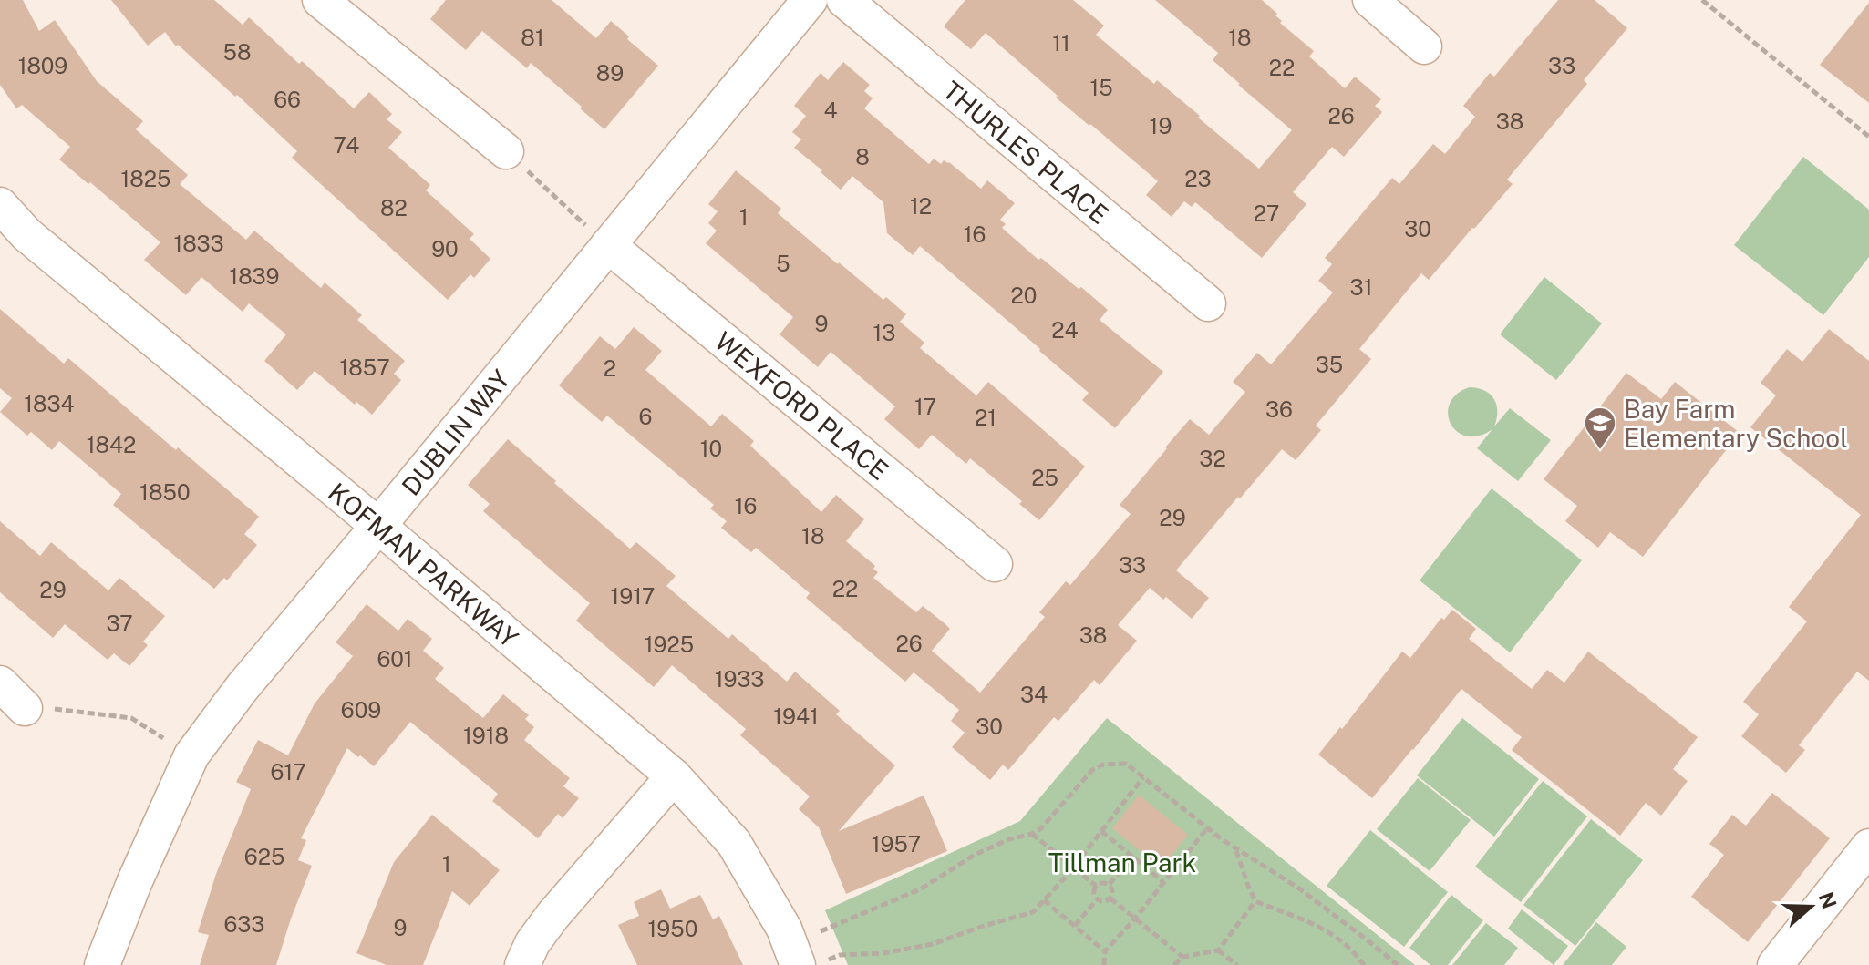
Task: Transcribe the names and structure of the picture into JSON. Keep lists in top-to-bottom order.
{
  "streets": {
    "street": [
      "THURLES PLACE",
      "WEXFORD PLACE",
      "DUBLIN WAY",
      "KOFMAN PARKWAY"
    ]
  },
  "crossings": [
    ["WEXFORD PLACE", "DUBLIN WAY"],
    ["DUBLIN WAY", "KOFMAN PARKWAY"]
  ],
  "parks": ["Tillman Park"],
  "places": {
    "school or university": ["Bay Farm Elementary School"]
  },
  "house_numbers": [
    "81",
    "18",
    "11",
    "58",
    "1809",
    "33",
    "22",
    "89",
    "15",
    "66",
    "4",
    "26",
    "38",
    "19",
    "74",
    "8",
    "1825",
    "23",
    "12",
    "82",
    "27",
    "1",
    "30",
    "16",
    "1833",
    "90",
    "5",
    "1839",
    "31",
    "20",
    "9",
    "24",
    "13",
    "35",
    "1857",
    "2",
    "1834",
    "17",
    "36",
    "6",
    "21",
    "1842",
    "10",
    "32",
    "25",
    "1850",
    "16",
    "29",
    "18",
    "33",
    "22",
    "29",
    "1917",
    "37",
    "38",
    "26",
    "1925",
    "601",
    "1933",
    "34",
    "609",
    "1941",
    "30",
    "1918",
    "617",
    "1957",
    "625",
    "1",
    "633",
    "9",
    "1950"
  ],
  "north": "right"
}
